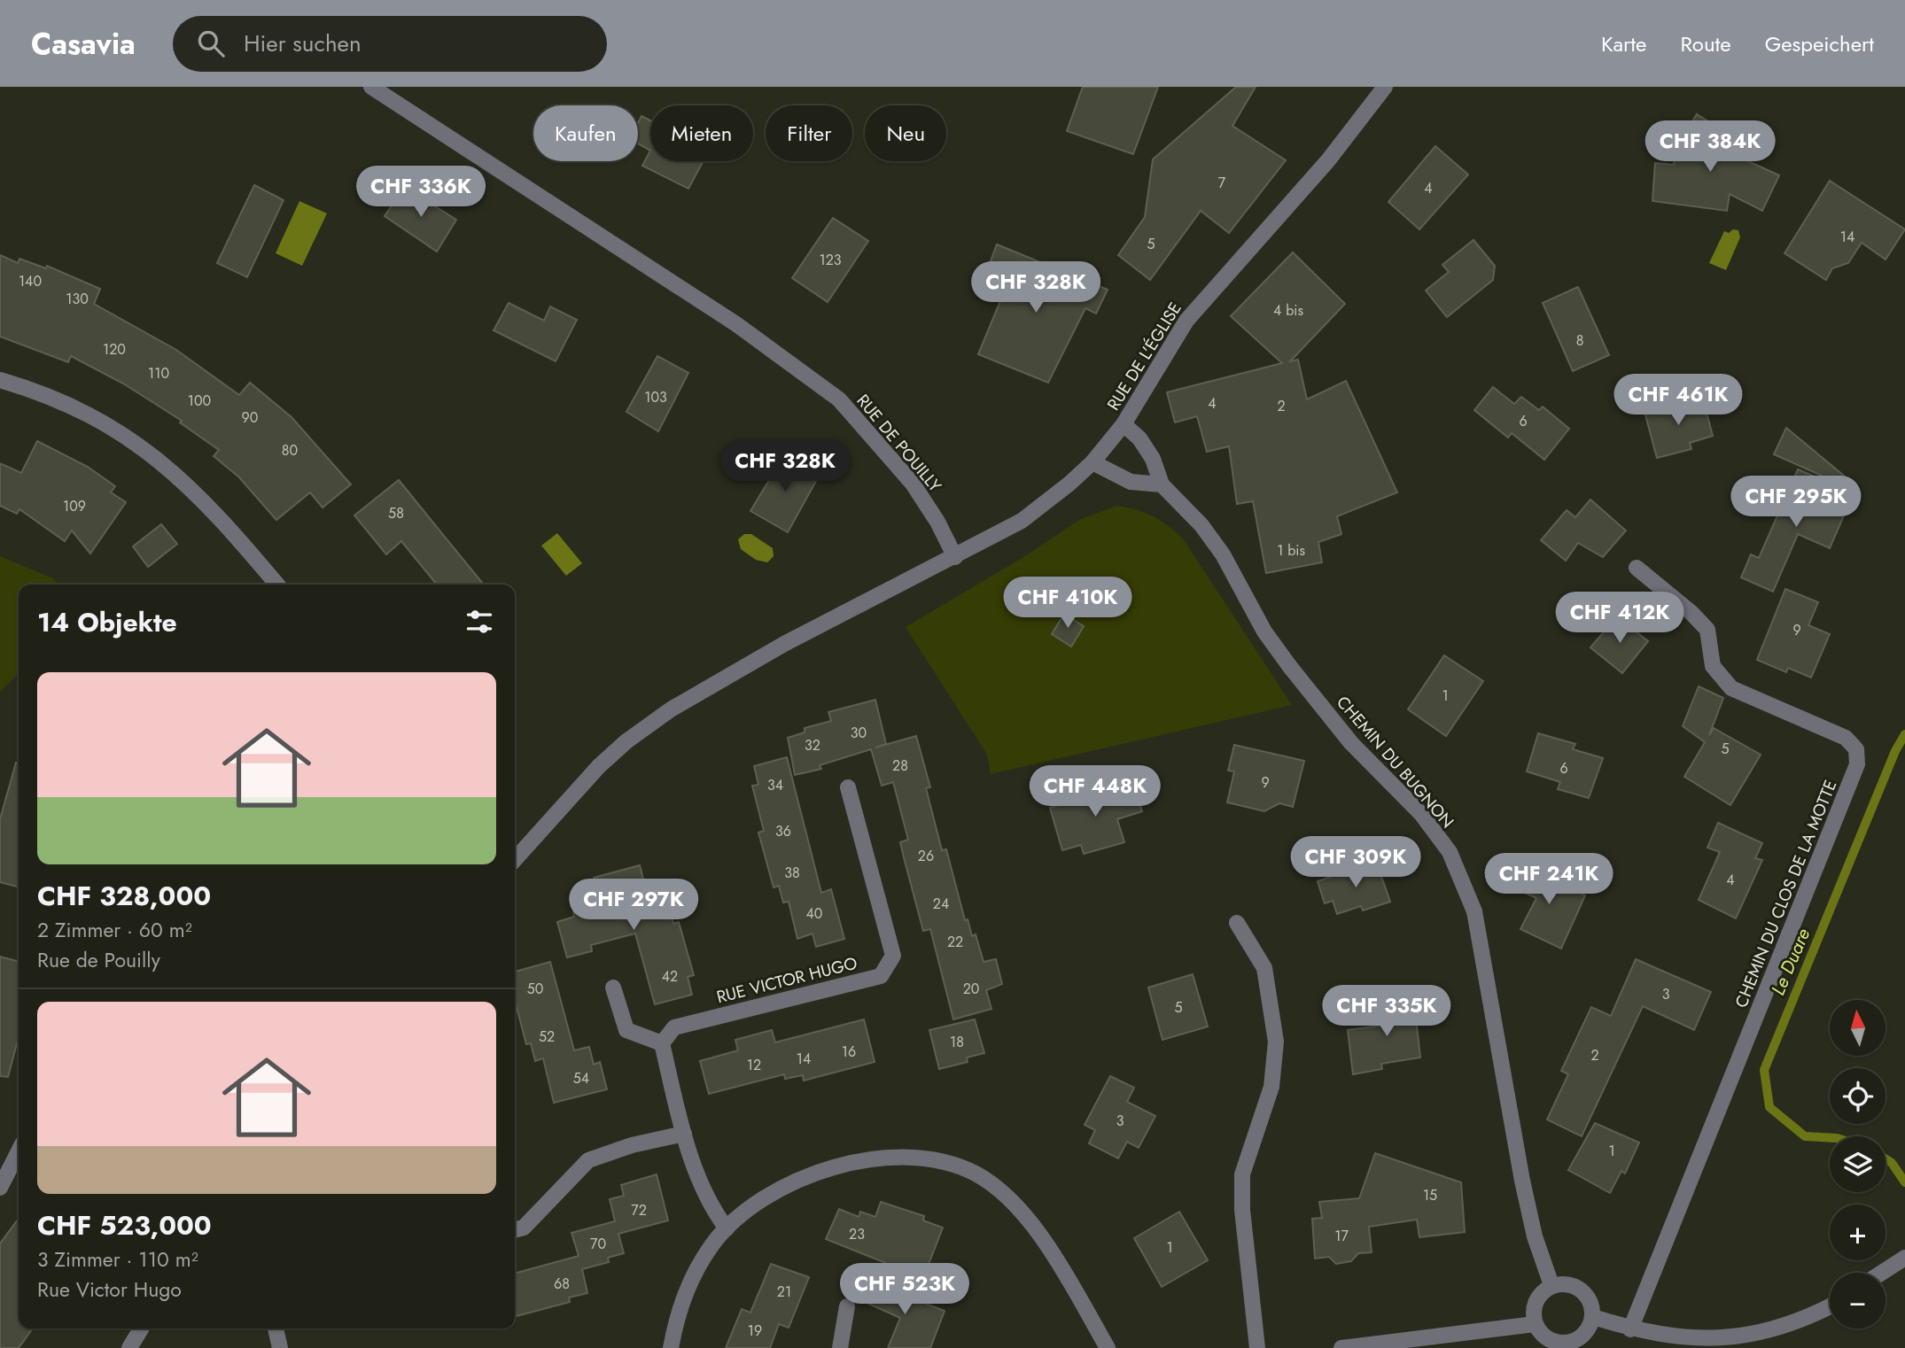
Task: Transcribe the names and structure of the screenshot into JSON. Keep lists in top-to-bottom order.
{
  "streets": {
    "street": [
      "RUE DE L'ÉGLISE",
      "RUE DE POUILLY",
      "CHEMIN DU BUGNON",
      "CHEMIN DU CLOS DE LA MOTTE",
      "RUE VICTOR HUGO"
    ]
  },
  "crossings": [
    ["RUE DE L'ÉGLISE", "RUE DE POUILLY"],
    ["RUE DE L'ÉGLISE", "CHEMIN DU BUGNON"]
  ],
  "water": ["Le Duare"],
  "house_numbers": [
    "7",
    "4",
    "14",
    "5",
    "123",
    "140",
    "130",
    "4 bis",
    "8",
    "120",
    "110",
    "103",
    "100",
    "4",
    "2",
    "90",
    "6",
    "80",
    "109",
    "58",
    "1 bis",
    "9",
    "1",
    "30",
    "32",
    "5",
    "28",
    "6",
    "9",
    "34",
    "36",
    "26",
    "38",
    "4",
    "24",
    "40",
    "22",
    "42",
    "50",
    "20",
    "3",
    "5",
    "52",
    "18",
    "16",
    "2",
    "14",
    "12",
    "54",
    "3",
    "1",
    "15",
    "72",
    "23",
    "17",
    "70",
    "1",
    "68",
    "21",
    "19"
  ],
  "north": "top",
  "page": {
    "header": "Casavia",
    "search": "Hier suchen",
    "nav": ["Karte", "Route", "Gespeichert"],
    "chip": [
      "Kaufen",
      "Mieten",
      "Filter",
      "Neu"
    ],
    "price": [
      "CHF 384K",
      "CHF 336K",
      "CHF 328K",
      "CHF 461K",
      "CHF 328K",
      "CHF 295K",
      "CHF 410K",
      "CHF 412K",
      "CHF 448K",
      "CHF 309K",
      "CHF 241K",
      "CHF 297K",
      "CHF 335K",
      "CHF 523K"
    ],
    "heading": "14 Objekte",
    "list": [
      {
        "name": "CHF 328,000",
        "note": "2 Zimmer · 60 m² · Rue de Pouilly"
      },
      {
        "name": "CHF 523,000",
        "note": "3 Zimmer · 110 m² · Rue Victor Hugo"
      }
    ],
    "map_buttons": ["+", "−"]
  }
}
